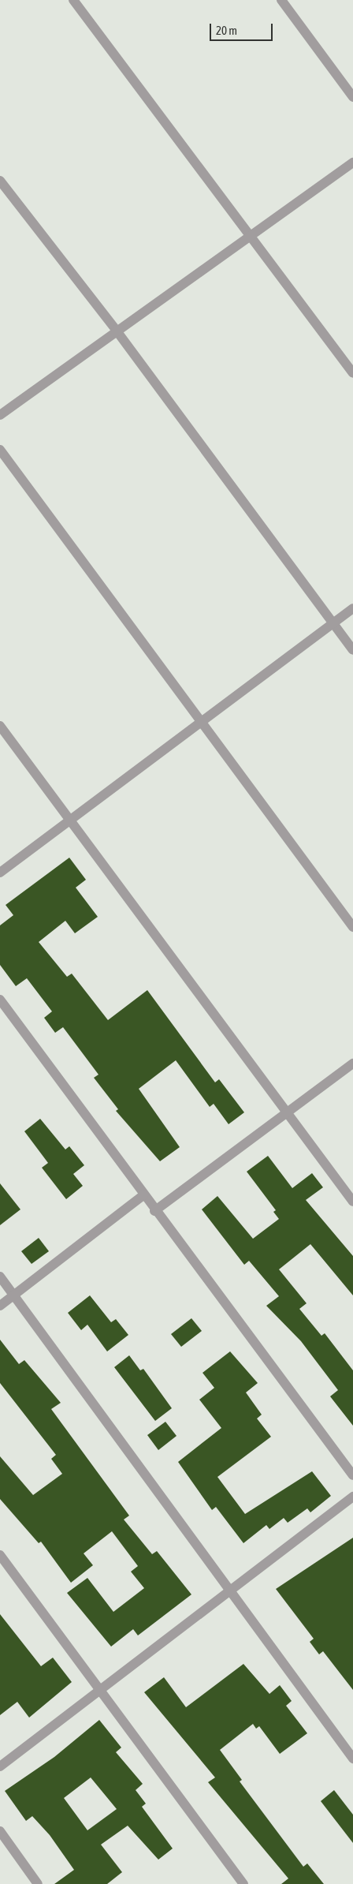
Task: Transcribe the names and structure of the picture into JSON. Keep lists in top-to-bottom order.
{
  "scale_bar": "20 m"
}
